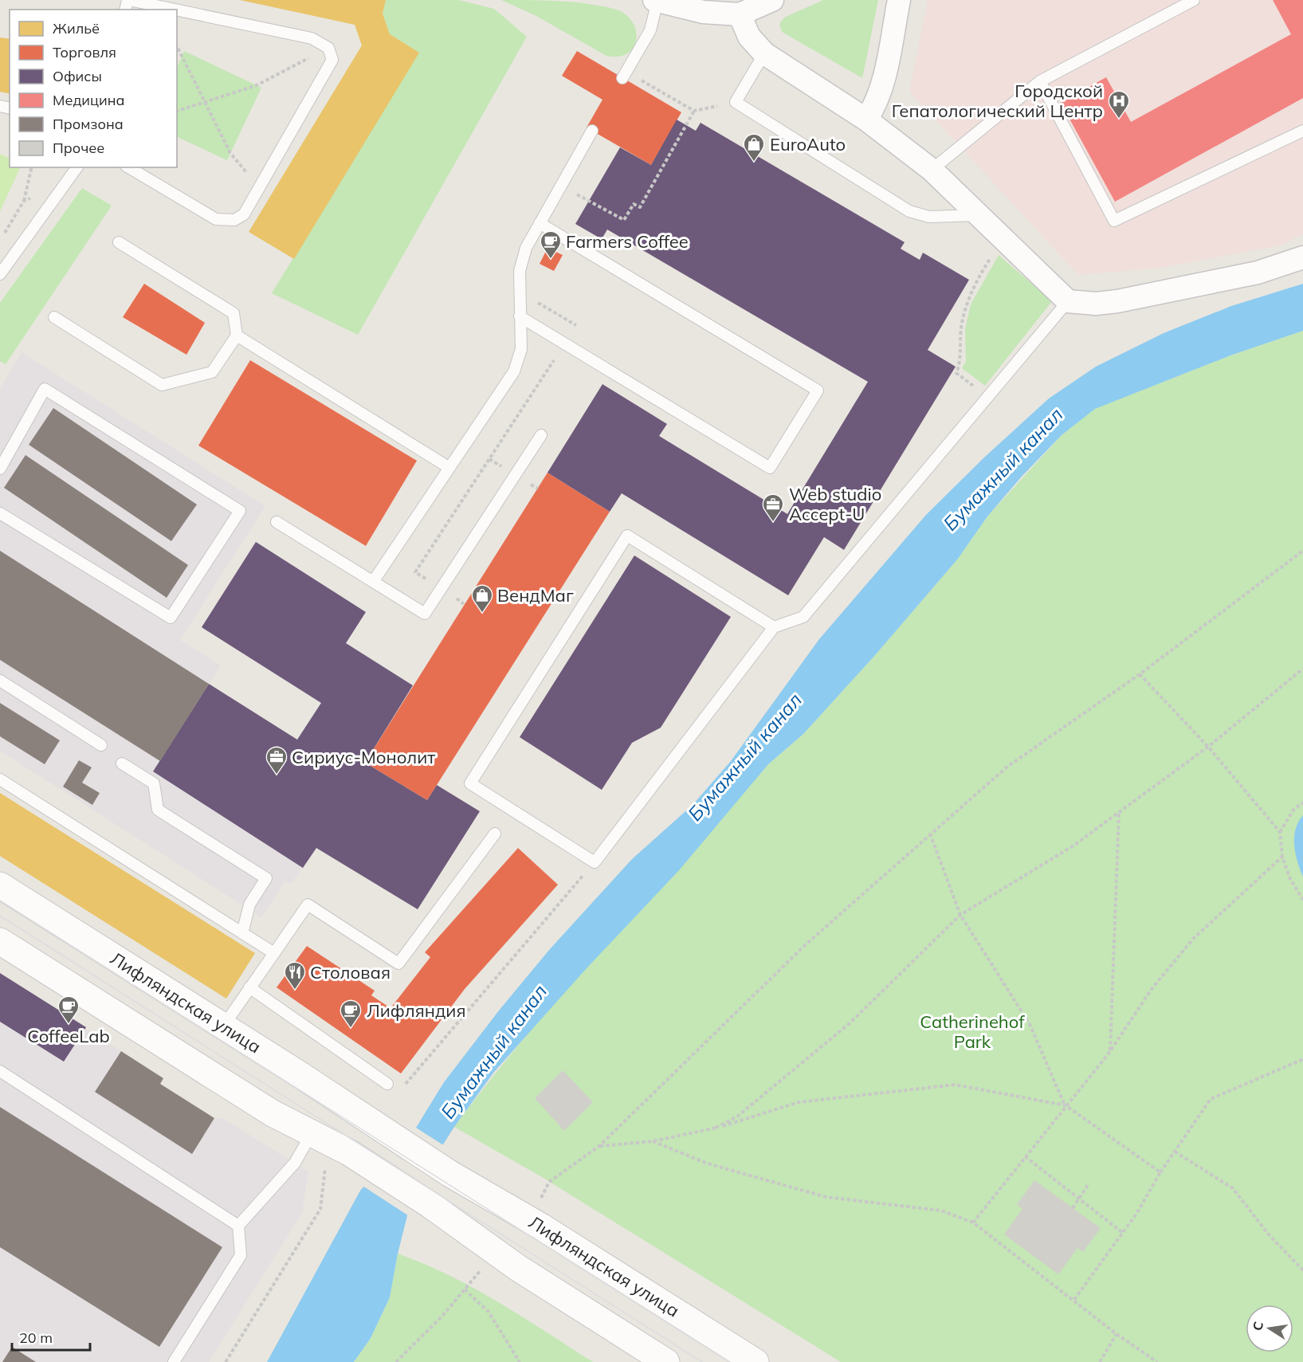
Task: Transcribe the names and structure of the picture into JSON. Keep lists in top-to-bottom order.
{
  "streets": {
    "street": ["Лифляндская улица"]
  },
  "water": ["Бумажный канал"],
  "parks": ["Catherinehof Park"],
  "places": {
    "hospital": ["Городской Гепатологический Центр"],
    "shop": ["EuroAuto", "ВендМаг"],
    "cafe": ["Farmers Coffee", "CoffeeLab", "Лифляндия"],
    "office": ["Web studio Accept-U", "Сириус-Монолит"],
    "restaurant": ["Столовая"]
  },
  "legend": [
    "Жильё",
    "Торговля",
    "Офисы",
    "Медицина",
    "Промзона",
    "Прочее"
  ],
  "scale_bar": "20 m",
  "north": "left"
}
